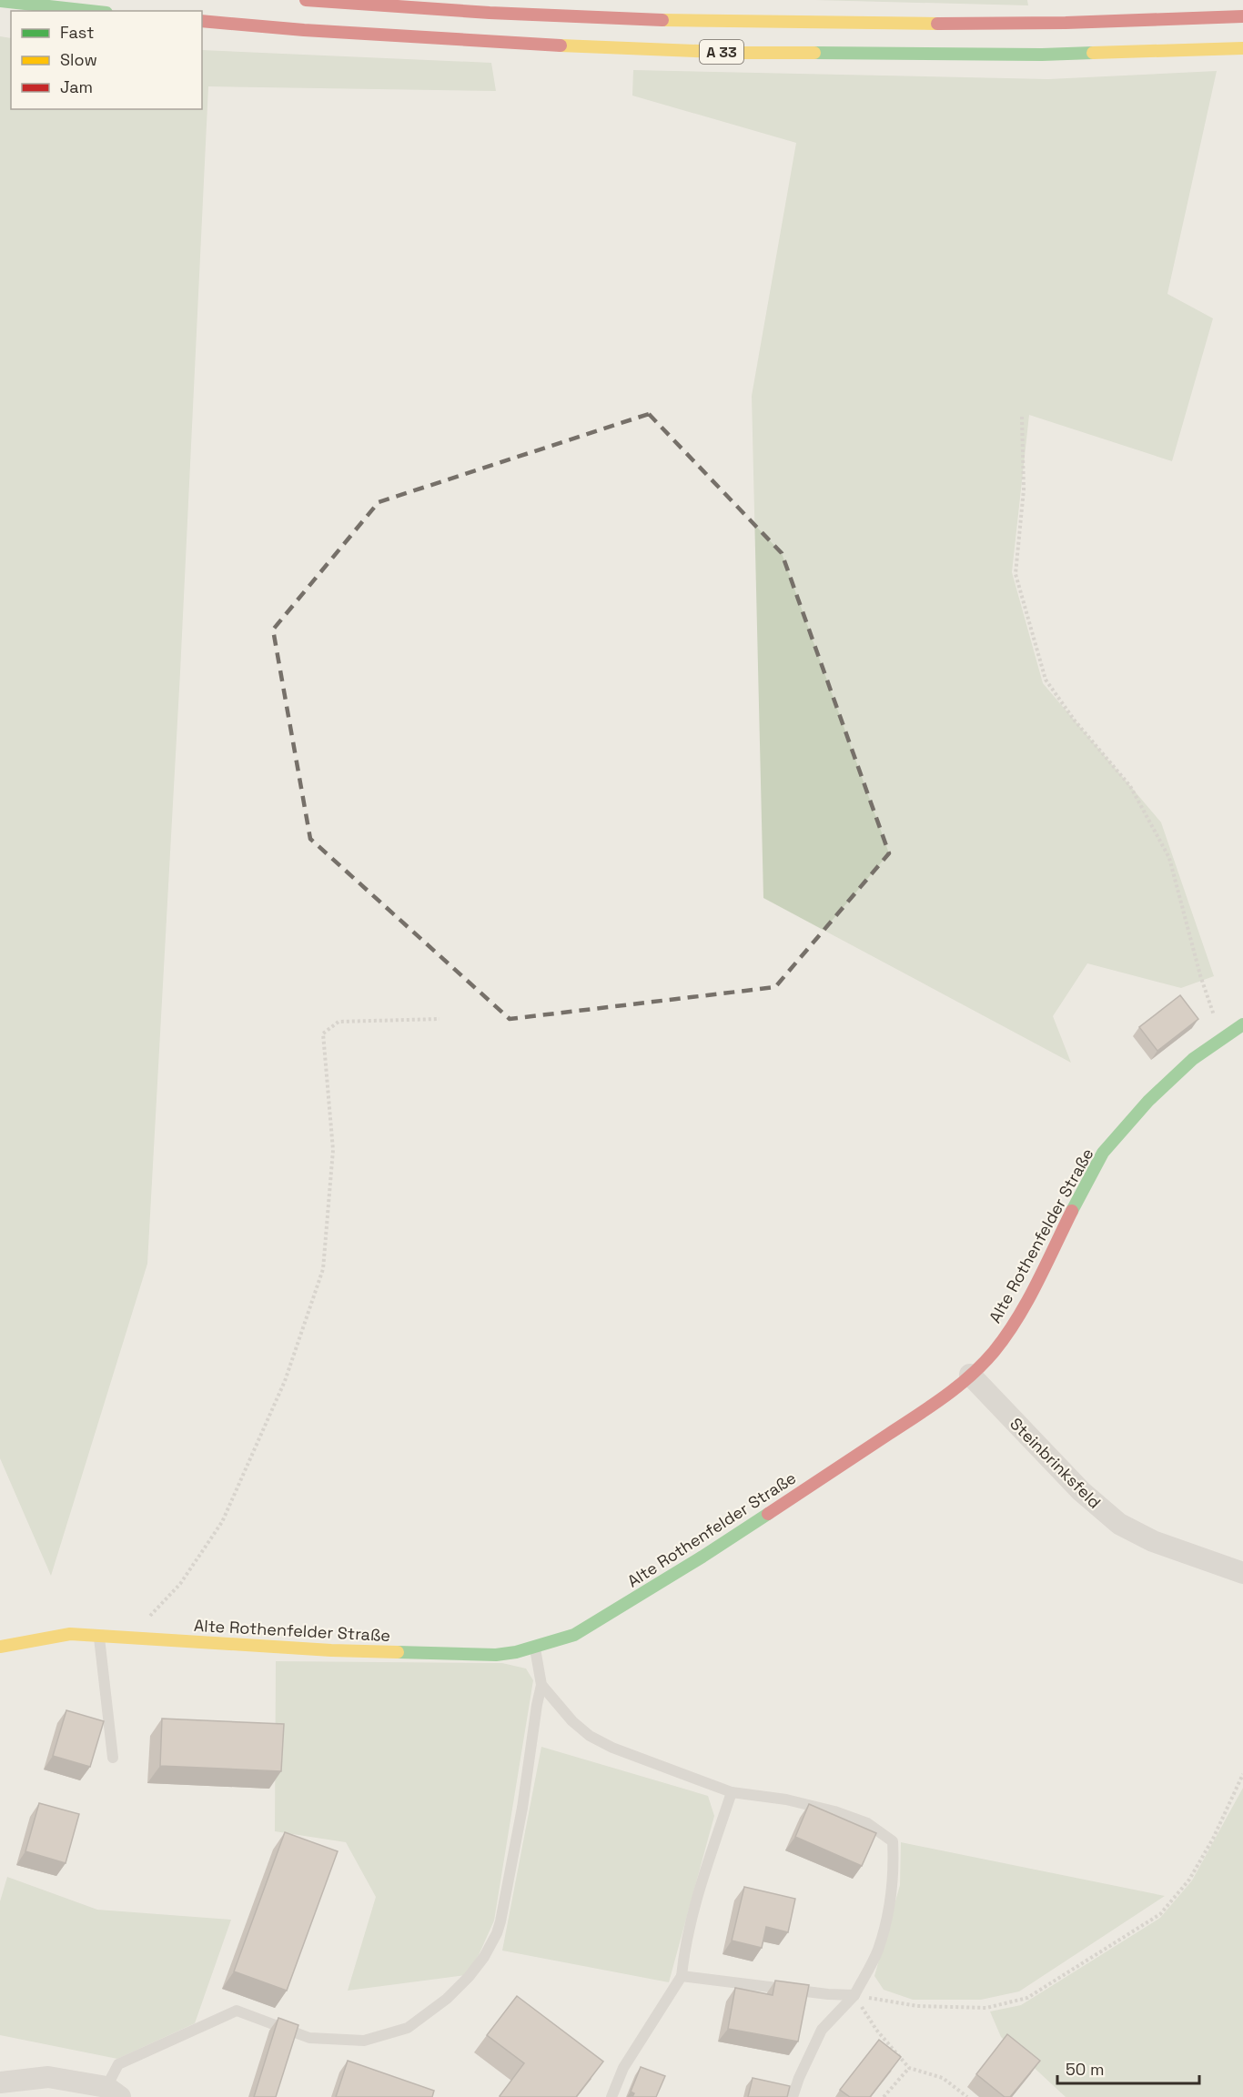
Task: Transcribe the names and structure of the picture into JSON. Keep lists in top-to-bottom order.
{
  "streets": {
    "main road": ["A 33", "Alte Rothenfelder Straße"],
    "street": ["Steinbrinksfeld"]
  },
  "crossings": [
    ["Alte Rothenfelder Straße", "Steinbrinksfeld"]
  ],
  "legend": ["Fast", "Slow", "Jam"],
  "scale_bar": "50 m"
}
